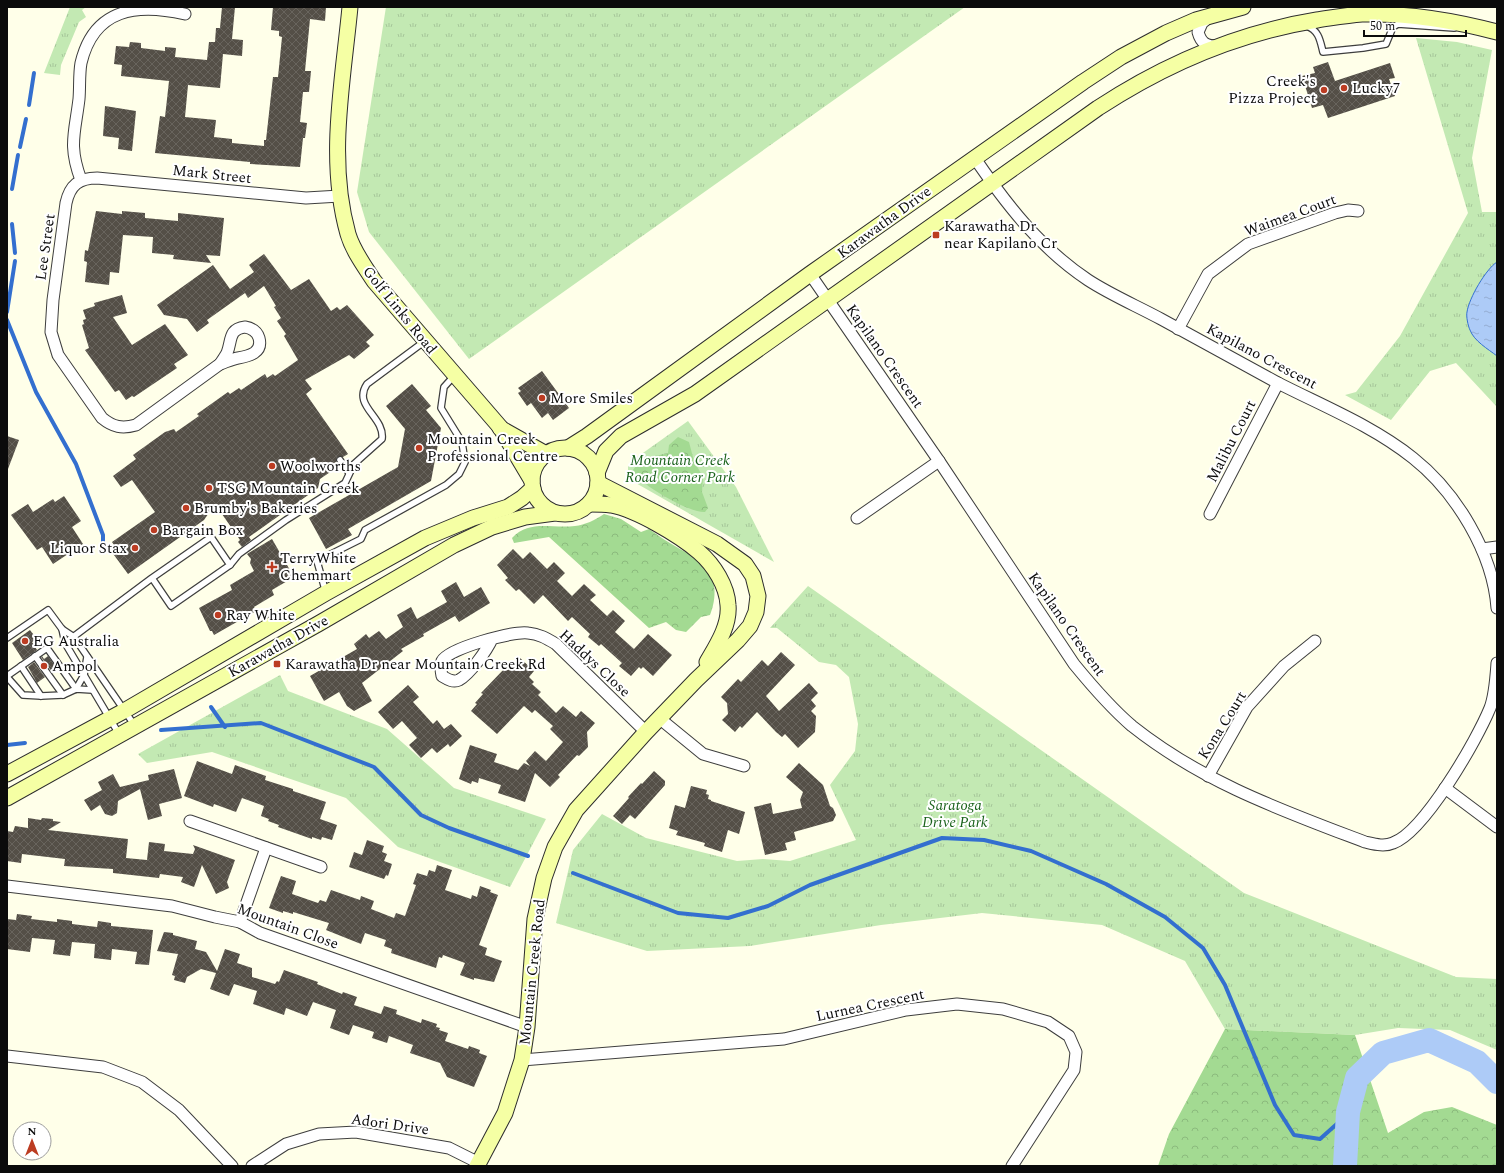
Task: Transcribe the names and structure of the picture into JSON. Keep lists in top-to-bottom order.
{
  "streets": {
    "main road": ["Karawatha Drive", "Golf Links Road", "Mountain Creek Road"],
    "street": [
      "Mark Street",
      "Waimea Court",
      "Lee Street",
      "Kapilano Crescent",
      "Malibu Court",
      "Haddys Close",
      "Kona Court",
      "Mountain Close",
      "Lurnea Crescent",
      "Adori Drive"
    ]
  },
  "crossings": [
    ["Mark Street", "Lee Street"],
    ["Mark Street", "Golf Links Road"],
    ["Waimea Court", "Kapilano Crescent"],
    ["Karawatha Drive", "Golf Links Road"],
    ["Karawatha Drive", "Kapilano Crescent"],
    ["Karawatha Drive", "Mountain Creek Road"],
    ["Golf Links Road", "Mountain Creek Road"],
    ["Kapilano Crescent", "Malibu Court"],
    ["Kapilano Crescent", "Kona Court"],
    ["Haddys Close", "Mountain Creek Road"],
    ["Mountain Close", "Mountain Creek Road"],
    ["Mountain Creek Road", "Lurnea Crescent"],
    ["Mountain Creek Road", "Adori Drive"]
  ],
  "parks": ["Mountain Creek Road Corner Park", "Saratoga Drive Park"],
  "places": {
    "other": [
      "Lucky7",
      "Creek's Pizza Project",
      "More Smiles",
      "Mountain Creek Professional Centre",
      "Woolworths",
      "TSG Mountain Creek",
      "Brumby's Bakeries",
      "Bargain Box",
      "Liquor Stax",
      "Ray White",
      "EG Australia",
      "Ampol"
    ],
    "transit": ["Karawatha Dr near Kapilano Cr", "Karawatha Dr near Mountain Creek Rd"],
    "health": ["TerryWhite Chemmart"]
  },
  "scale_bar": "50 m",
  "north": "top"
}
